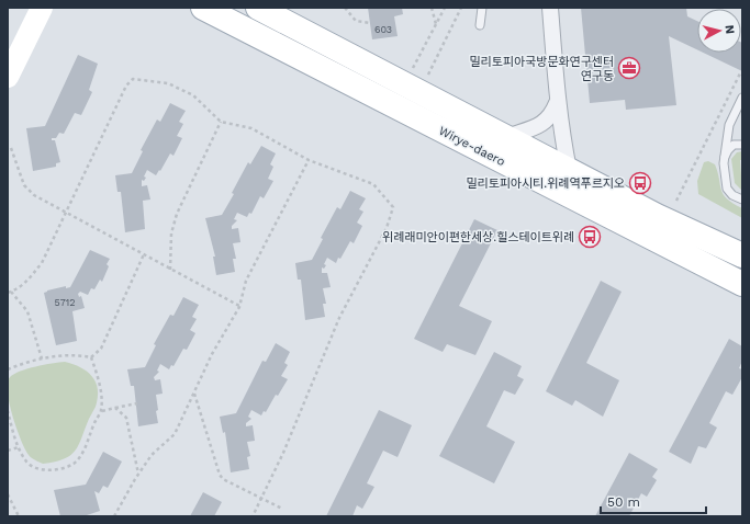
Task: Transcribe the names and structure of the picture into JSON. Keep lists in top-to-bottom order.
{
  "streets": {
    "main road": ["Wirye-daero"]
  },
  "places": {
    "office": ["밀리토피아국방문화연구센터 연구동"],
    "bus stop": ["밀리토피아시티.위례역푸르지오", "위례래미안이편한세상.힐스테이트위례"]
  },
  "house_numbers": ["603", "5712"],
  "scale_bar": "50 m",
  "north": "right"
}
